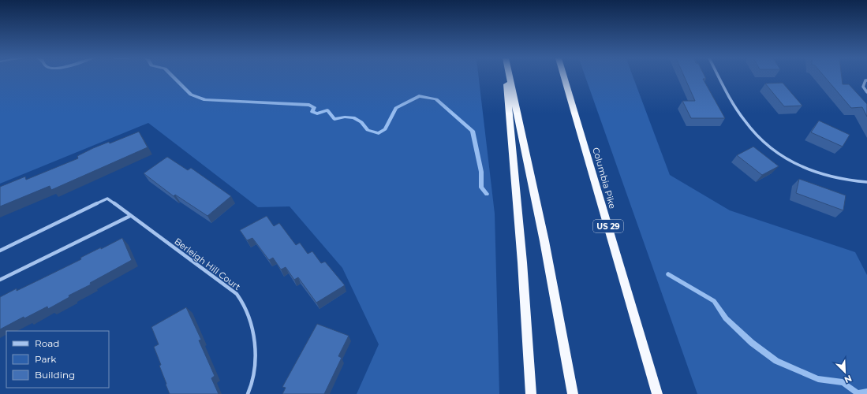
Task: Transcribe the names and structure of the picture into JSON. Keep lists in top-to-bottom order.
{
  "streets": {
    "highway": ["Columbia Pike", "US 29"],
    "street": ["Berleigh Hill Court"]
  },
  "legend": ["Road", "Park", "Building"],
  "north": "bottom right"
}
